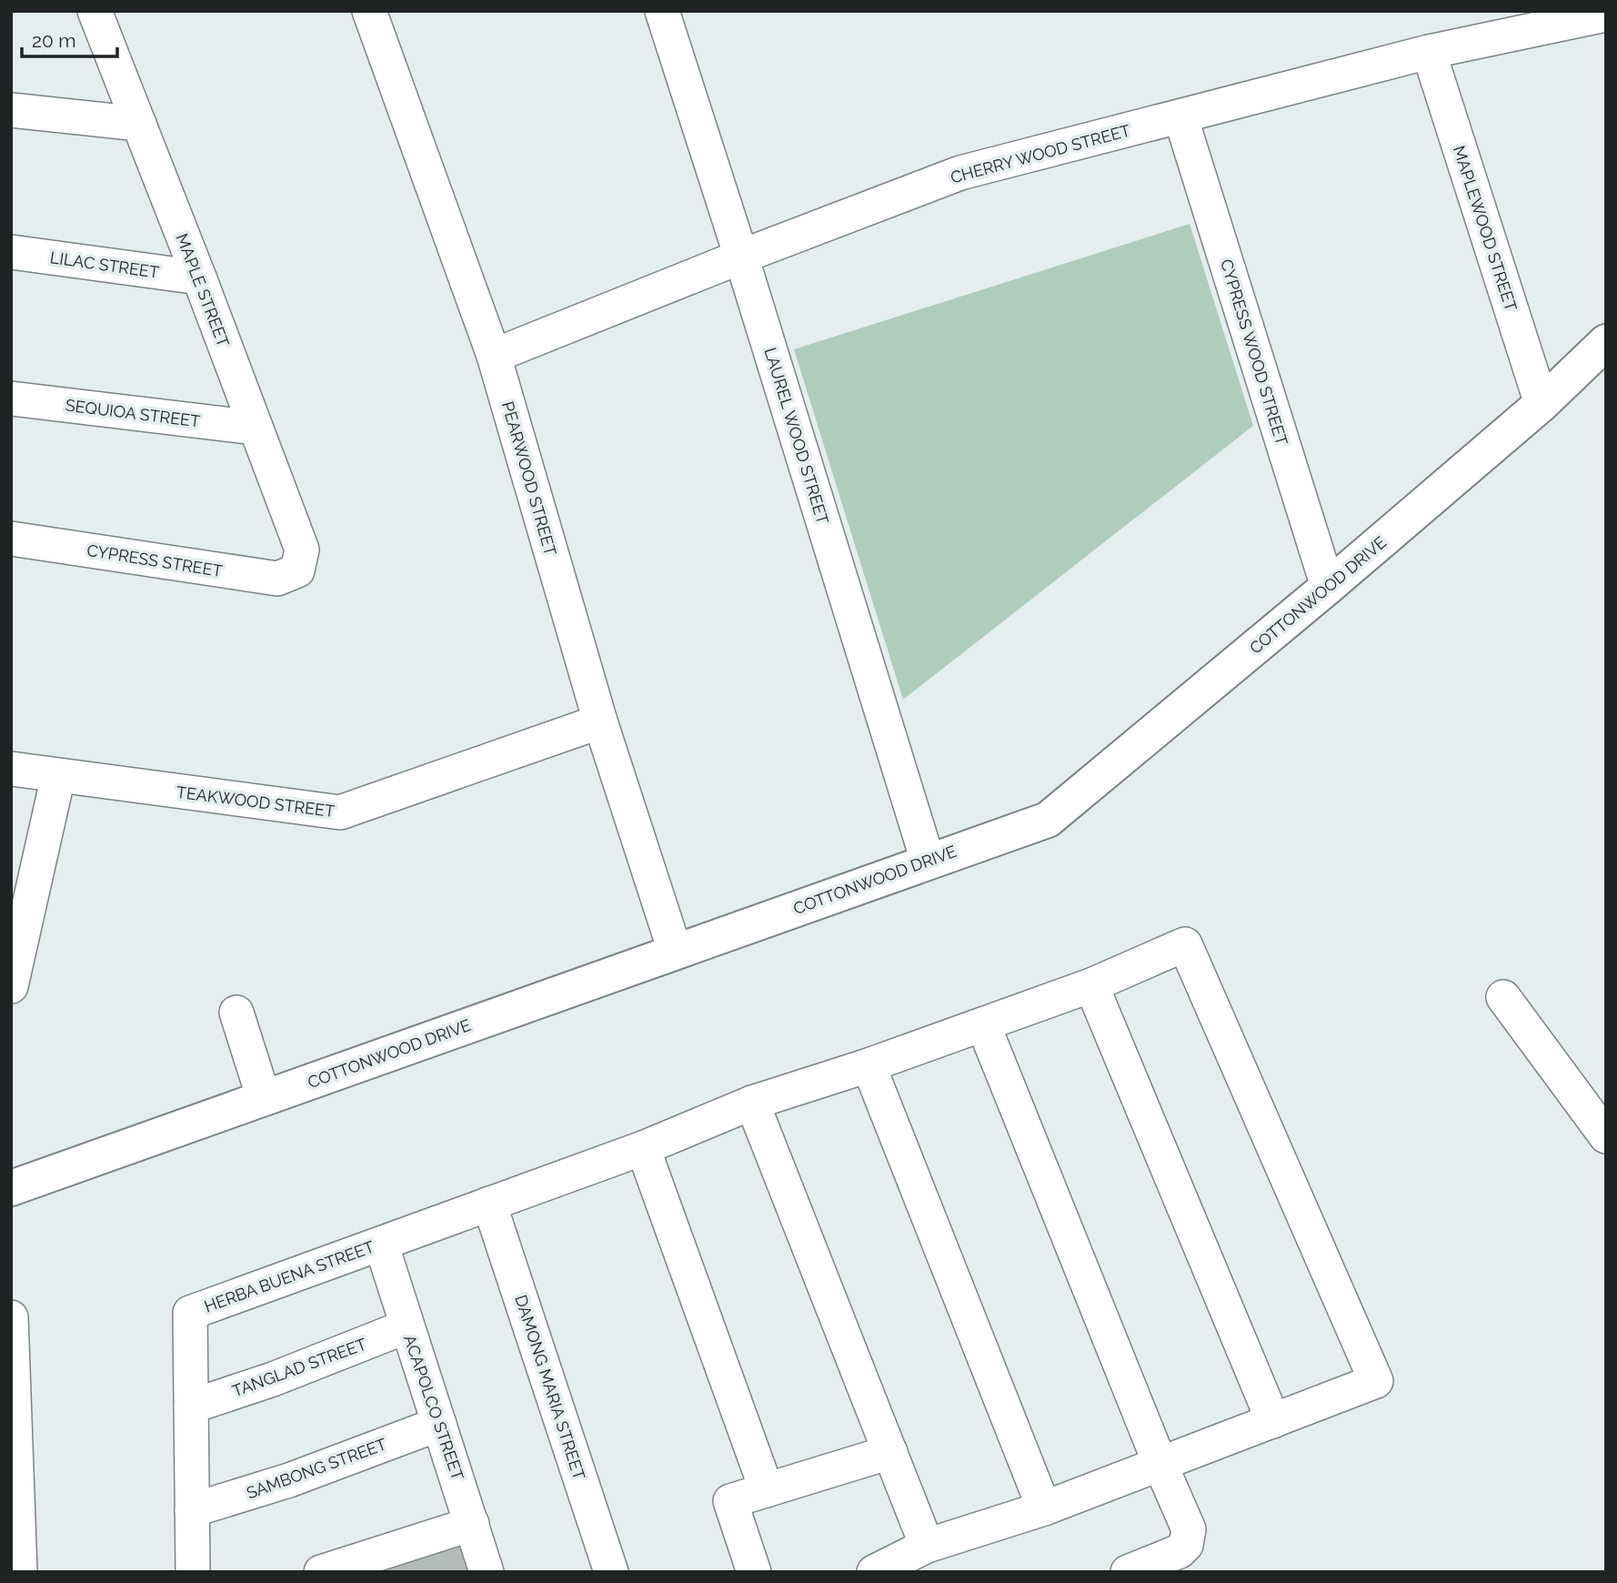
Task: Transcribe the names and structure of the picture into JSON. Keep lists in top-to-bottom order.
{
  "streets": {
    "street": [
      "CHERRY WOOD STREET",
      "MAPLEWOOD STREET",
      "LILAC STREET",
      "MAPLE STREET",
      "CYPRESS WOOD STREET",
      "SEQUIOA STREET",
      "LAUREL WOOD STREET",
      "PEARWOOD STREET",
      "CYPRESS STREET",
      "COTTONWOOD DRIVE",
      "TEAKWOOD STREET",
      "HERBA BUENA STREET",
      "TANGLAD STREET",
      "DAMONG MARIA STREET",
      "ACAPOLCO STREET",
      "SAMBONG STREET"
    ]
  },
  "crossings": [
    ["CHERRY WOOD STREET", "MAPLEWOOD STREET"],
    ["CHERRY WOOD STREET", "CYPRESS WOOD STREET"],
    ["CHERRY WOOD STREET", "LAUREL WOOD STREET"],
    ["CHERRY WOOD STREET", "PEARWOOD STREET"],
    ["MAPLEWOOD STREET", "COTTONWOOD DRIVE"],
    ["LILAC STREET", "MAPLE STREET"],
    ["MAPLE STREET", "SEQUIOA STREET"],
    ["MAPLE STREET", "CYPRESS STREET"],
    ["CYPRESS WOOD STREET", "COTTONWOOD DRIVE"],
    ["LAUREL WOOD STREET", "COTTONWOOD DRIVE"],
    ["PEARWOOD STREET", "COTTONWOOD DRIVE"],
    ["PEARWOOD STREET", "TEAKWOOD STREET"],
    ["HERBA BUENA STREET", "TANGLAD STREET"],
    ["HERBA BUENA STREET", "DAMONG MARIA STREET"],
    ["HERBA BUENA STREET", "ACAPOLCO STREET"],
    ["HERBA BUENA STREET", "SAMBONG STREET"],
    ["TANGLAD STREET", "ACAPOLCO STREET"],
    ["ACAPOLCO STREET", "SAMBONG STREET"]
  ],
  "scale_bar": "20 m"
}
